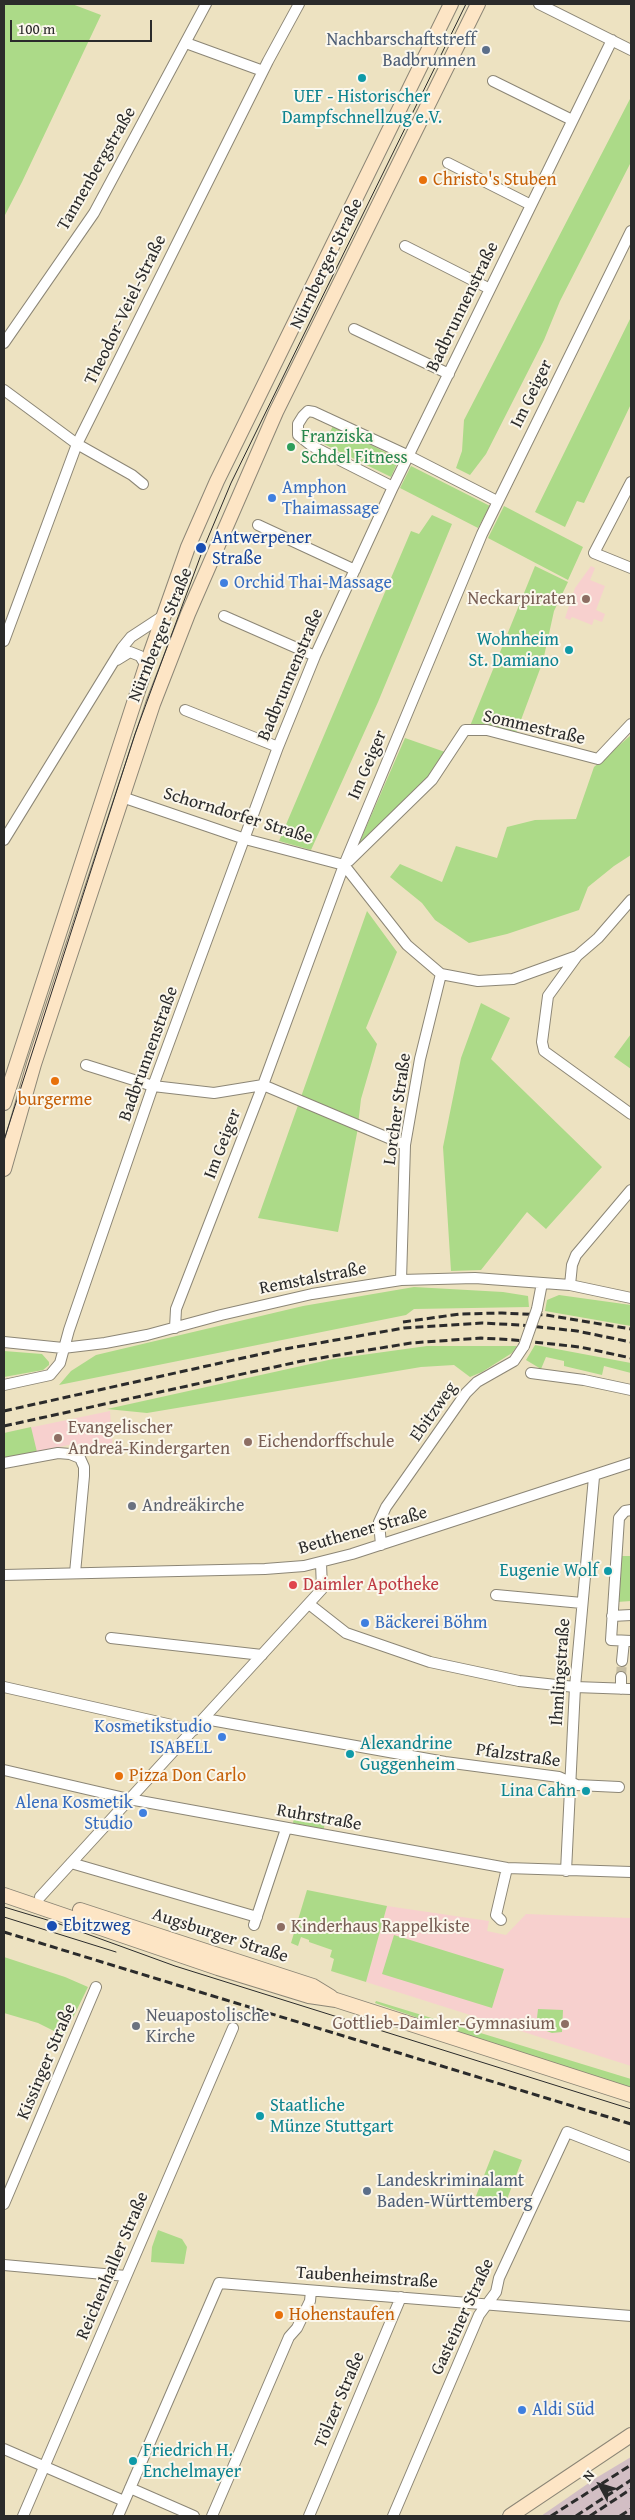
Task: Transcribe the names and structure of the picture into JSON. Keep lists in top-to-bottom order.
{
  "streets": {
    "main road": ["Nürnberger Straße", "Augsburger Straße"],
    "street": [
      "Tannenbergstraße",
      "Badbrunnenstraße",
      "Theodor-Veiel-Straße",
      "Im Geiger",
      "Sommestraße",
      "Schorndorfer Straße",
      "Lorcher Straße",
      "Remstalstraße",
      "Ebitzweg",
      "Beuthener Straße",
      "Ihmlingstraße",
      "Pfalzstraße",
      "Ruhrstraße",
      "Kissinger Straße",
      "Reichenhaller Straße",
      "Taubenheimstraße",
      "Gasteiner Straße",
      "Tölzer Straße"
    ]
  },
  "crossings": [
    ["Nürnberger Straße", "Schorndorfer Straße"],
    ["Badbrunnenstraße", "Schorndorfer Straße"],
    ["Badbrunnenstraße", "Remstalstraße"],
    ["Im Geiger", "Sommestraße"],
    ["Im Geiger", "Schorndorfer Straße"],
    ["Im Geiger", "Remstalstraße"],
    ["Sommestraße", "Schorndorfer Straße"],
    ["Lorcher Straße", "Remstalstraße"],
    ["Remstalstraße", "Ebitzweg"],
    ["Ebitzweg", "Beuthener Straße"],
    ["Beuthener Straße", "Ihmlingstraße"],
    ["Ihmlingstraße", "Pfalzstraße"],
    ["Ihmlingstraße", "Ruhrstraße"],
    ["Taubenheimstraße", "Gasteiner Straße"],
    ["Taubenheimstraße", "Tölzer Straße"]
  ],
  "places": [
    "Nachbarschaftstreff Badbrunnen",
    "UEF - Historischer Dampfschnellzug e.V.",
    "Christo's Stuben",
    "Franziska Schdel Fitness",
    "Amphon Thaimassage",
    "Antwerpener Straße",
    "Orchid Thai-Massage",
    "Neckarpiraten",
    "Wohnheim St. Damiano",
    "burgerme",
    "Evangelischer Andreä-Kindergarten",
    "Eichendorffschule",
    "Andreäkirche",
    "Eugenie Wolf",
    "Daimler Apotheke",
    "Bäckerei Böhm",
    "Kosmetikstudio ISABELL",
    "Alexandrine Guggenheim",
    "Pizza Don Carlo",
    "Lina Cahn",
    "Alena Kosmetik Studio",
    "Ebitzweg",
    "Kinderhaus Rappelkiste",
    "Gottlieb-Daimler-Gymnasium",
    "Neuapostolische Kirche",
    "Staatliche Münze Stuttgart",
    "Landeskriminalamt Baden-Württemberg",
    "Hohenstaufen",
    "Aldi Süd",
    "Friedrich H. Enchelmayer"
  ],
  "scale_bar": "100 m",
  "north": "top left"
}
